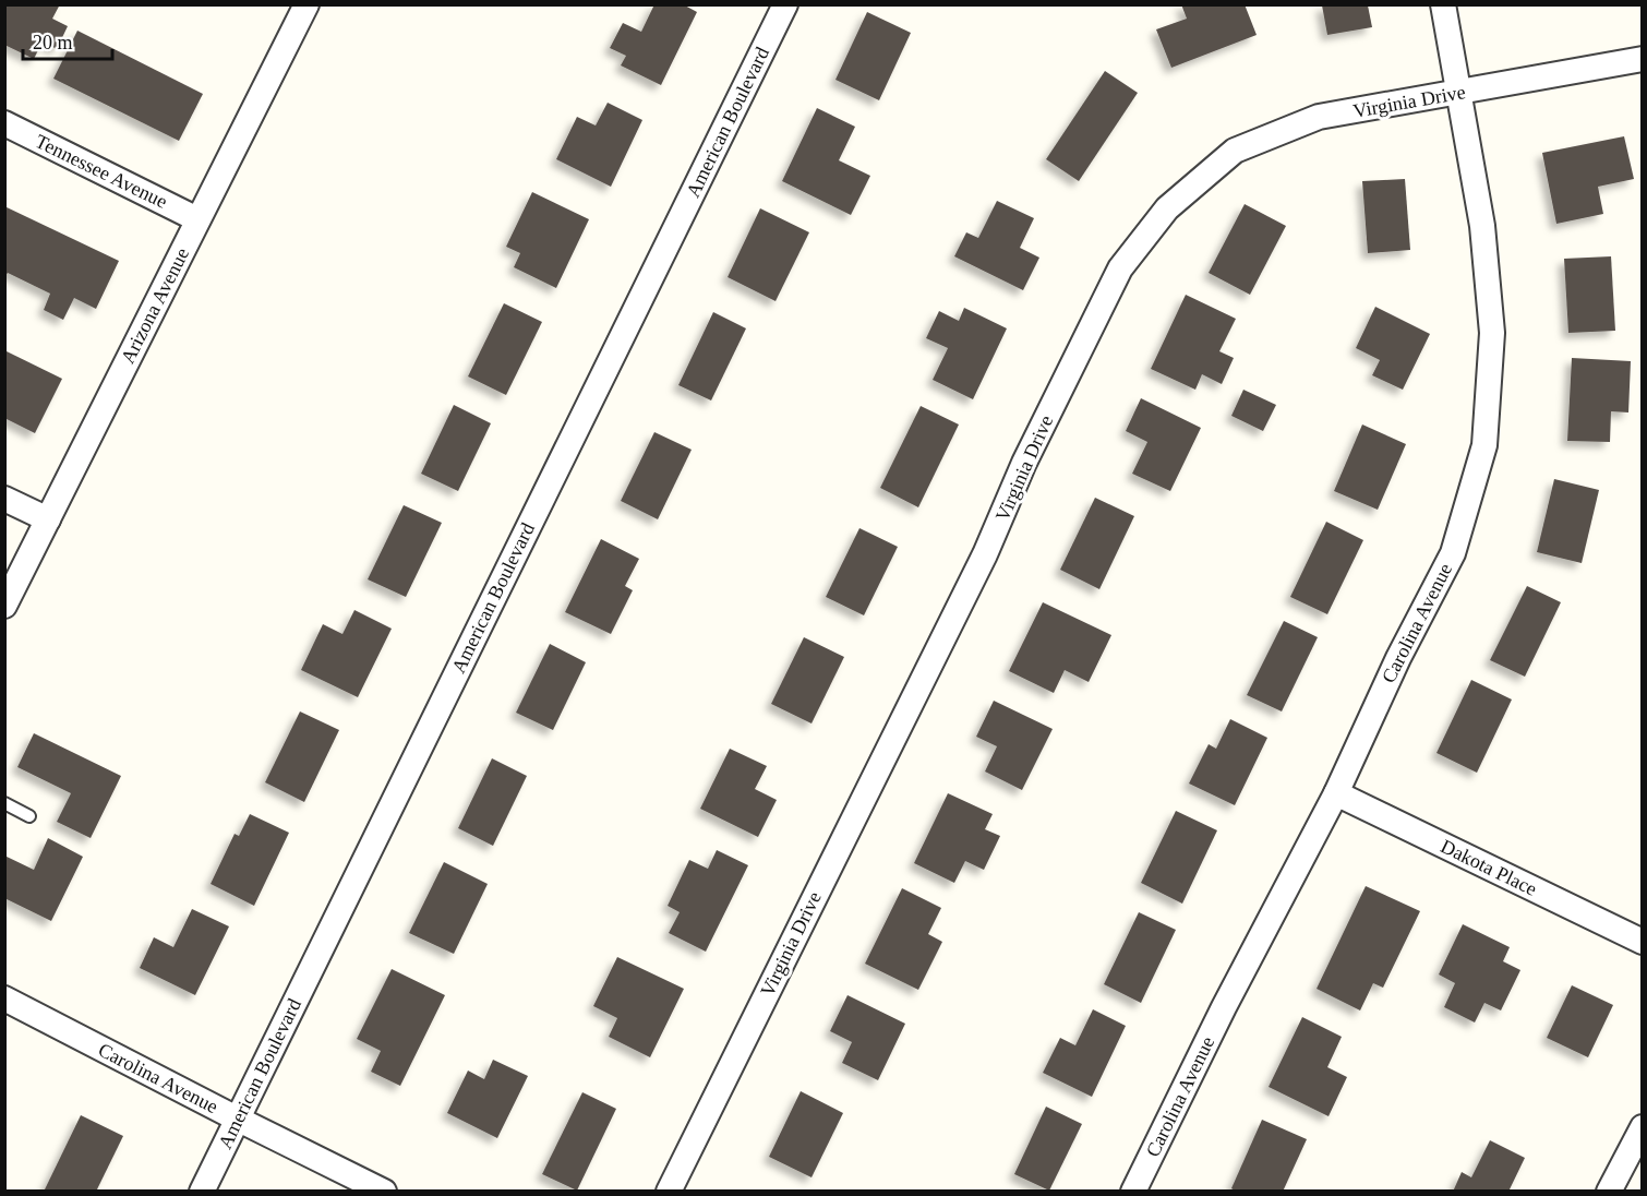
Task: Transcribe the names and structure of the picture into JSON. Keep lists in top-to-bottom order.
{
  "streets": {
    "street": [
      "Virginia Drive",
      "American Boulevard",
      "Tennessee Avenue",
      "Arizona Avenue",
      "Carolina Avenue",
      "Dakota Place"
    ]
  },
  "crossings": [
    ["Virginia Drive", "Carolina Avenue"],
    ["American Boulevard", "Carolina Avenue"],
    ["Tennessee Avenue", "Arizona Avenue"],
    ["Carolina Avenue", "Dakota Place"]
  ],
  "scale_bar": "20 m"
}
